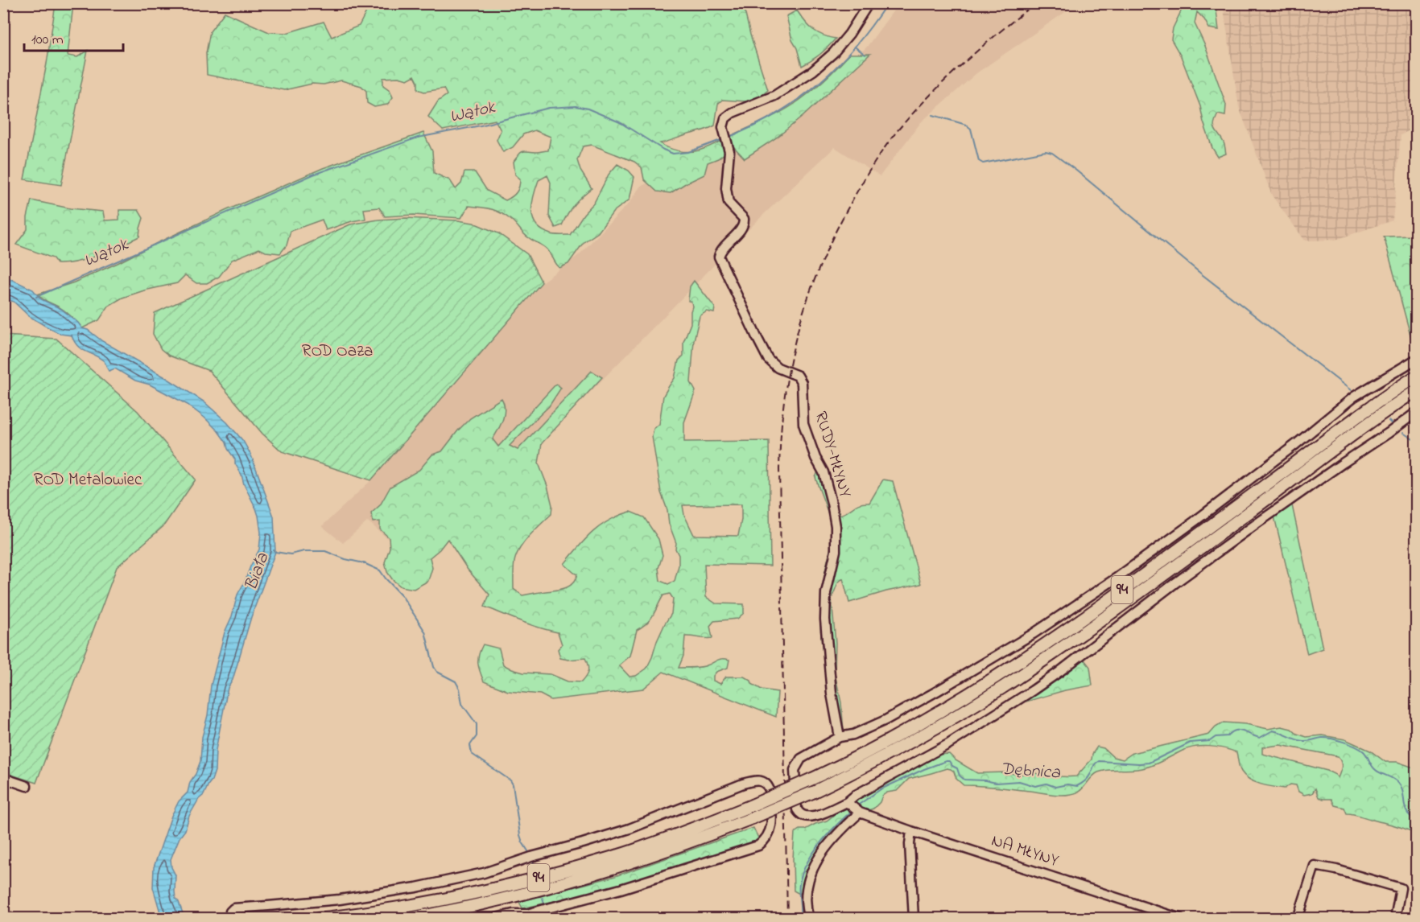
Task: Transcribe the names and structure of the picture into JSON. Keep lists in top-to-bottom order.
{
  "streets": {
    "main road": ["94"],
    "street": ["RUDY-MŁYNY", "NA MŁYNY"]
  },
  "water": ["Wątok", "Biała", "Dębnica"],
  "parks": ["ROD Oaza", "ROD Metalowiec"],
  "scale_bar": "100 m"
}
